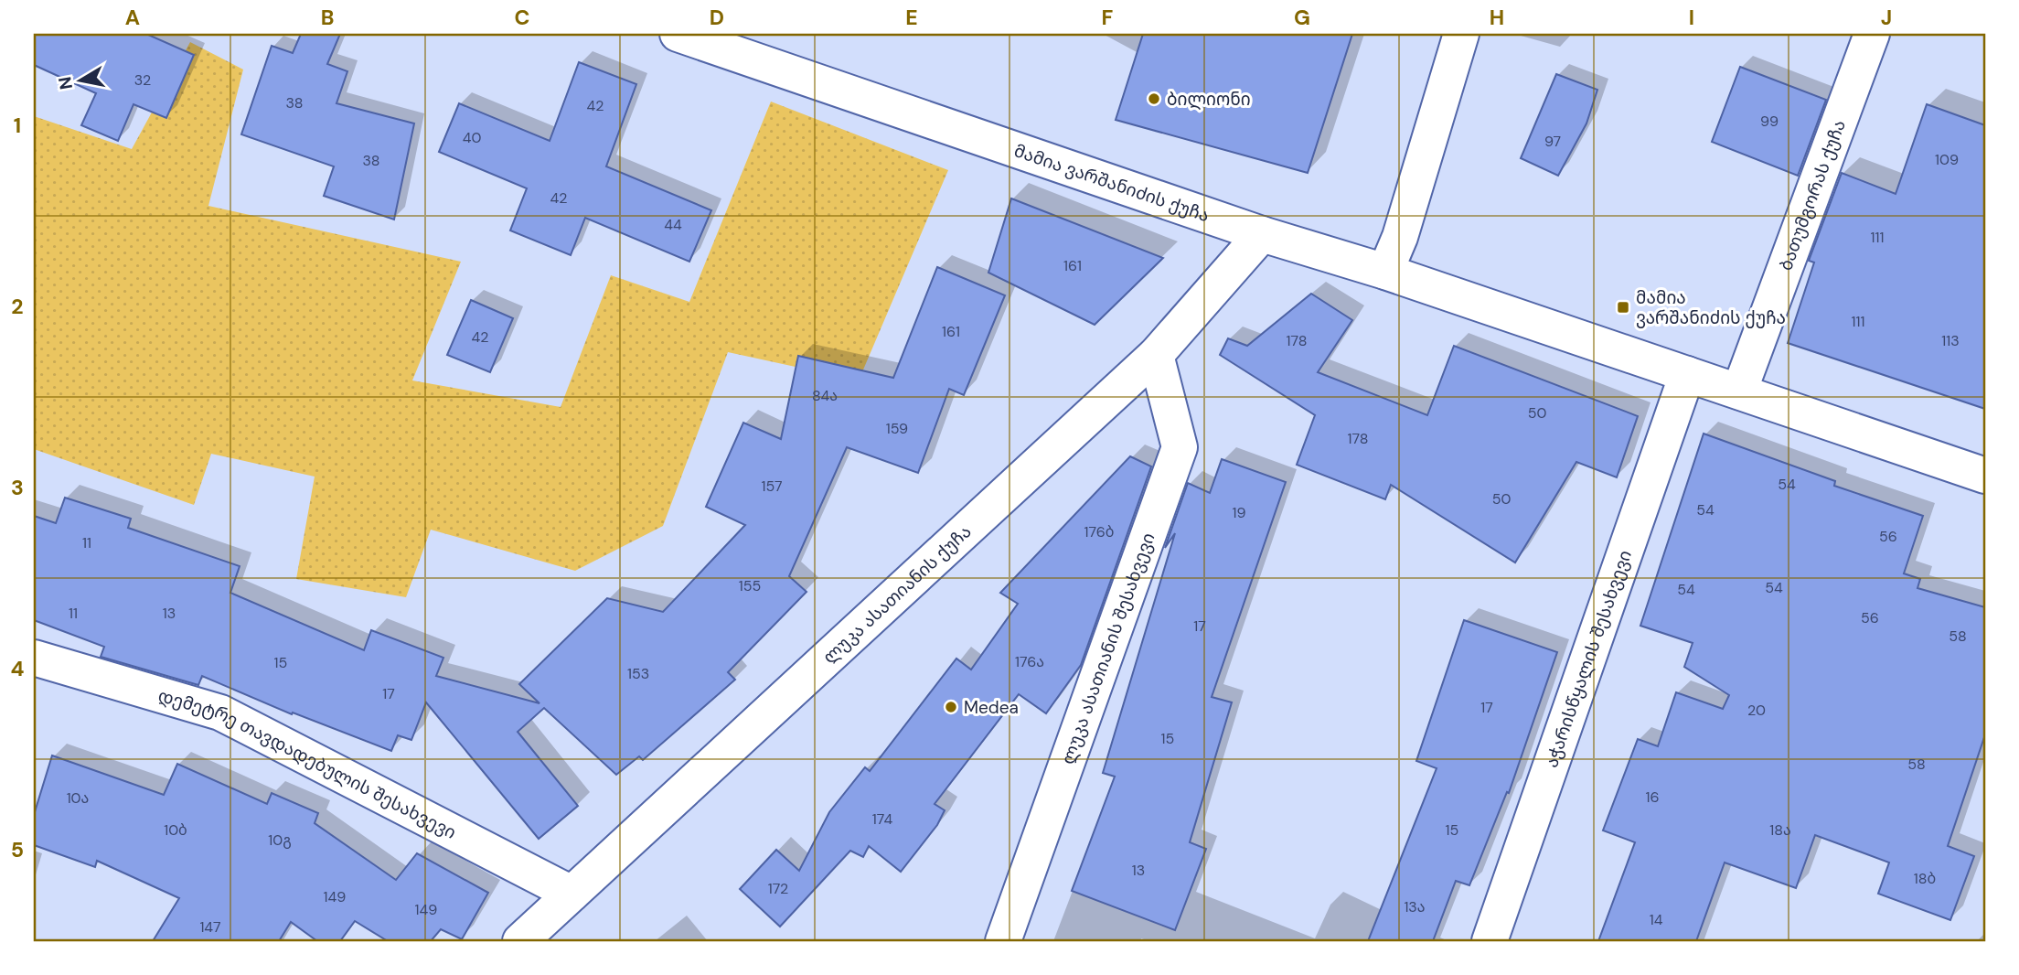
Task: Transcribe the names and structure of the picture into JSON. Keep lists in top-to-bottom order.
{
  "streets": {
    "street": [
      "მამია ვარშანიძის ქუჩა",
      "ბათუმგორას ქუჩა",
      "ლუკა ასათიანის ქუჩა",
      "ლუკა ასათიანის შესახვევი",
      "აჭარისწყალის შესახვევი",
      "დემეტრე თავდადებულის შესახვევი"
    ]
  },
  "crossings": [
    ["მამია ვარშანიძის ქუჩა", "ბათუმგორას ქუჩა"],
    ["მამია ვარშანიძის ქუჩა", "ლუკა ასათიანის ქუჩა"],
    ["მამია ვარშანიძის ქუჩა", "აჭარისწყალის შესახვევი"],
    ["ლუკა ასათიანის ქუჩა", "ლუკა ასათიანის შესახვევი"],
    ["ლუკა ასათიანის ქუჩა", "დემეტრე თავდადებულის შესახვევი"]
  ],
  "places": {
    "other": ["ბილიონი", "Medea"],
    "transit": ["მამია ვარშანიძის ქუჩა"]
  },
  "house_numbers": [
    "32",
    "38",
    "42",
    "99",
    "40",
    "97",
    "109",
    "38",
    "42",
    "44",
    "111",
    "161",
    "111",
    "161",
    "42",
    "178",
    "113",
    "84ა",
    "50",
    "159",
    "178",
    "54",
    "157",
    "50",
    "54",
    "19",
    "176ბ",
    "56",
    "11",
    "155",
    "54",
    "54",
    "11",
    "13",
    "56",
    "17",
    "58",
    "176ა",
    "15",
    "153",
    "17",
    "17",
    "20",
    "15",
    "58",
    "16",
    "10ა",
    "174",
    "10ბ",
    "15",
    "18ა",
    "10გ",
    "13",
    "18ბ",
    "172",
    "149",
    "13ა",
    "149",
    "14",
    "147"
  ],
  "north": "left",
  "grid": {
    "columns": [
      "A",
      "B",
      "C",
      "D",
      "E",
      "F",
      "G",
      "H",
      "I",
      "J"
    ],
    "rows": [
      "1",
      "2",
      "3",
      "4",
      "5"
    ]
  }
}
